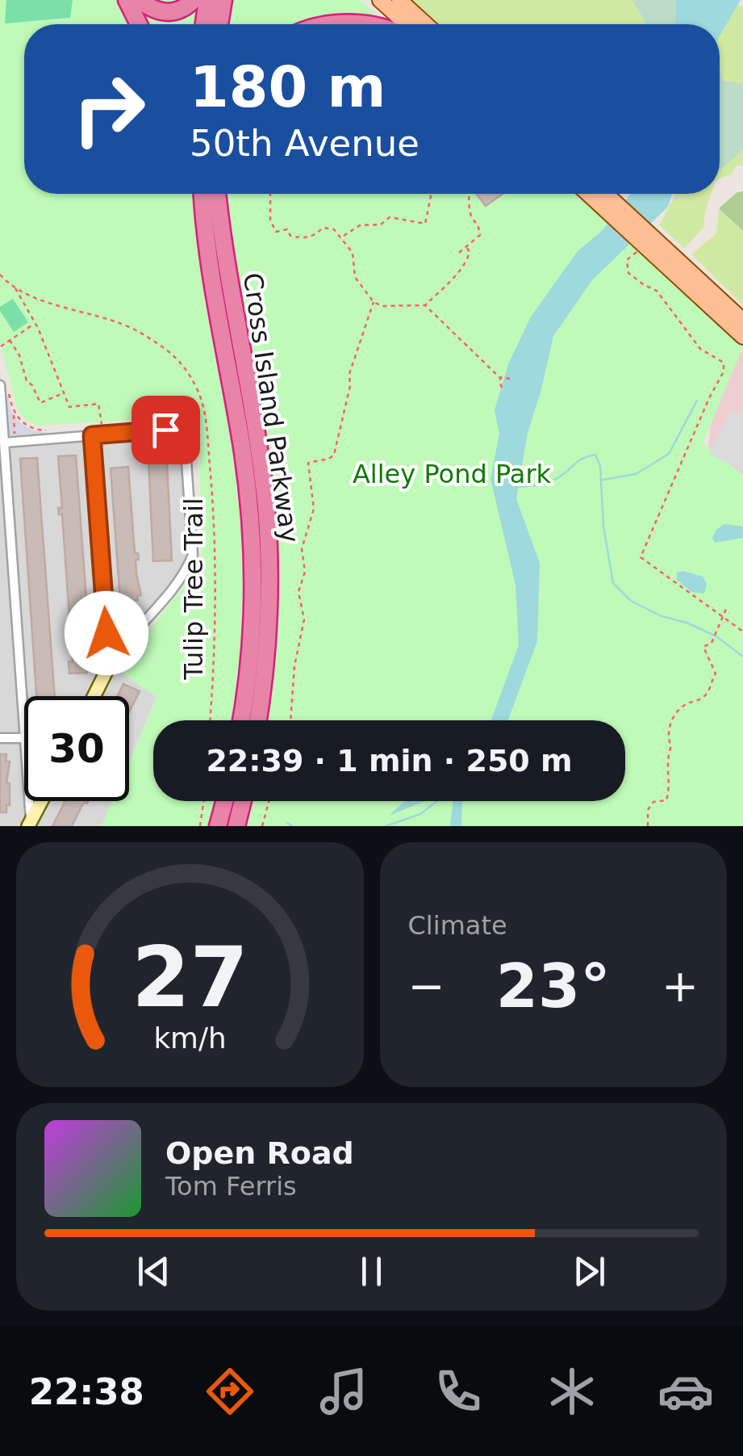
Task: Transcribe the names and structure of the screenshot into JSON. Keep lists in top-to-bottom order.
{
  "streets": {
    "highway": ["Cross Island Parkway"],
    "path": ["Tulip Tree Trail"]
  },
  "parks": ["Alley Pond Park"],
  "page": {
    "turn": ["180 m", "50th Avenue"],
    "limit": "30",
    "trip": "22:39 · 1 min · 250 m",
    "tile": "Climate",
    "heat": ["−", "23°", "+"],
    "song": ["Open Road", "Tom Ferris"],
    "tabs": "22:38",
    "gauge": ["27", "km/h"]
  }
}
